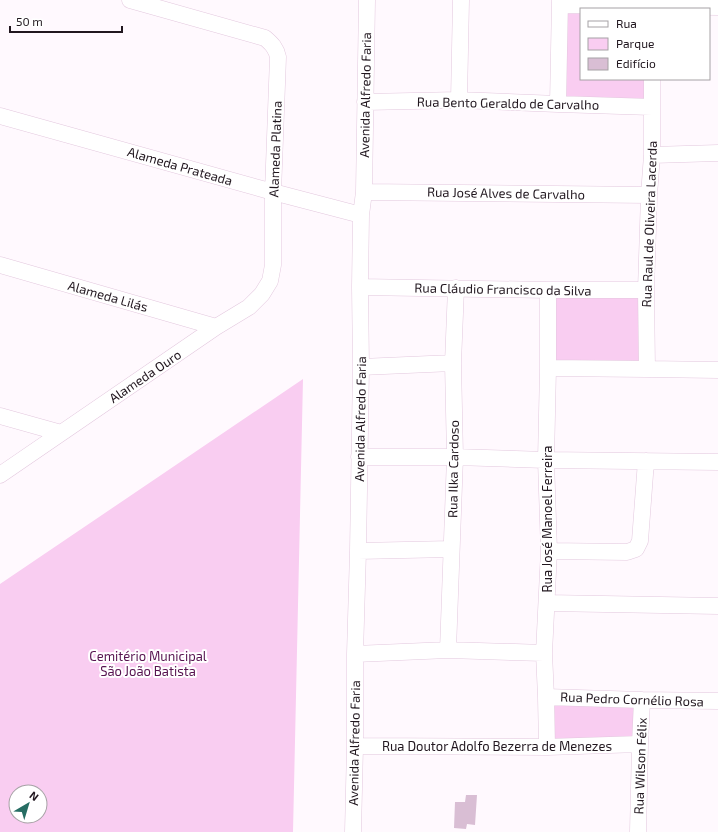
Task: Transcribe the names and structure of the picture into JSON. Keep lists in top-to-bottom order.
{
  "streets": {
    "street": [
      "Avenida Alfredo Faria",
      "Rua Bento Geraldo de Carvalho",
      "Alameda Platina",
      "Alameda Prateada",
      "Rua José Alves de Carvalho",
      "Rua Raul de Oliveira Lacerda",
      "Rua Cláudio Francisco da Silva",
      "Alameda Lilás",
      "Alameda Ouro",
      "Rua Ilka Cardoso",
      "Rua José Manoel Ferreira",
      "Rua Pedro Cornélio Rosa",
      "Rua Doutor Adolfo Bezerra de Menezes",
      "Rua Wilson Félix"
    ]
  },
  "crossings": [
    ["Avenida Alfredo Faria", "Rua Bento Geraldo de Carvalho"],
    ["Avenida Alfredo Faria", "Alameda Prateada"],
    ["Avenida Alfredo Faria", "Rua José Alves de Carvalho"],
    ["Avenida Alfredo Faria", "Rua Cláudio Francisco da Silva"],
    ["Avenida Alfredo Faria", "Rua Doutor Adolfo Bezerra de Menezes"],
    ["Rua Bento Geraldo de Carvalho", "Rua Raul de Oliveira Lacerda"],
    ["Alameda Platina", "Alameda Prateada"],
    ["Alameda Platina", "Alameda Ouro"],
    ["Rua José Alves de Carvalho", "Rua Raul de Oliveira Lacerda"],
    ["Rua Raul de Oliveira Lacerda", "Rua Cláudio Francisco da Silva"],
    ["Rua Cláudio Francisco da Silva", "Rua Ilka Cardoso"],
    ["Rua Cláudio Francisco da Silva", "Rua José Manoel Ferreira"],
    ["Alameda Lilás", "Alameda Ouro"],
    ["Rua José Manoel Ferreira", "Rua Pedro Cornélio Rosa"],
    ["Rua José Manoel Ferreira", "Rua Doutor Adolfo Bezerra de Menezes"],
    ["Rua Pedro Cornélio Rosa", "Rua Wilson Félix"],
    ["Rua Doutor Adolfo Bezerra de Menezes", "Rua Wilson Félix"]
  ],
  "parks": ["Cemitério Municipal São João Batista"],
  "legend": ["Rua", "Parque", "Edifício"],
  "scale_bar": "50 m",
  "north": "top right"
}
